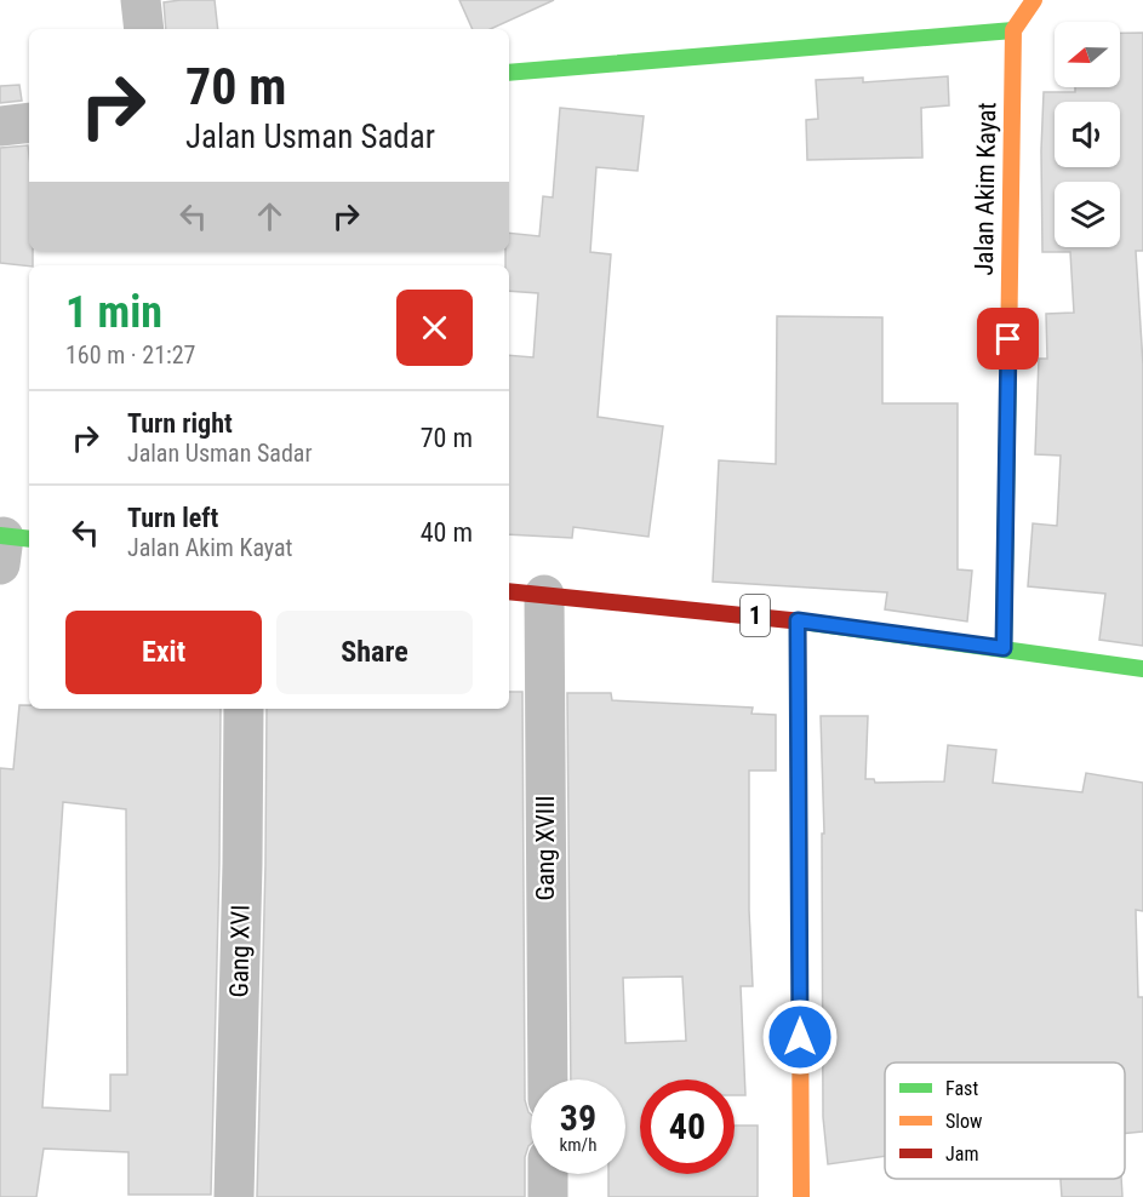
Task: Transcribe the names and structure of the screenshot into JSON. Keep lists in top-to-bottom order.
{
  "streets": {
    "main road": ["Jalan Akim Kayat", "1"],
    "street": ["Gang XVIII", "Gang XVI"]
  },
  "crossings": [
    ["Jalan Akim Kayat", "1"],
    ["1", "Gang XVIII"]
  ],
  "legend": ["Fast", "Slow", "Jam"],
  "north": "left",
  "page": {
    "turn": ["70 m", "Jalan Usman Sadar"],
    "heading": ["1 min", "160 m · 21:27"],
    "list": [
      {
        "name": "Turn right",
        "note": "Jalan Usman Sadar",
        "value": "70 m"
      },
      {
        "name": "Turn left",
        "note": "Jalan Akim Kayat",
        "value": "40 m"
      }
    ],
    "buttons": ["Exit", "Share"],
    "speed": "39 km/h",
    "limit": "40"
  }
}
